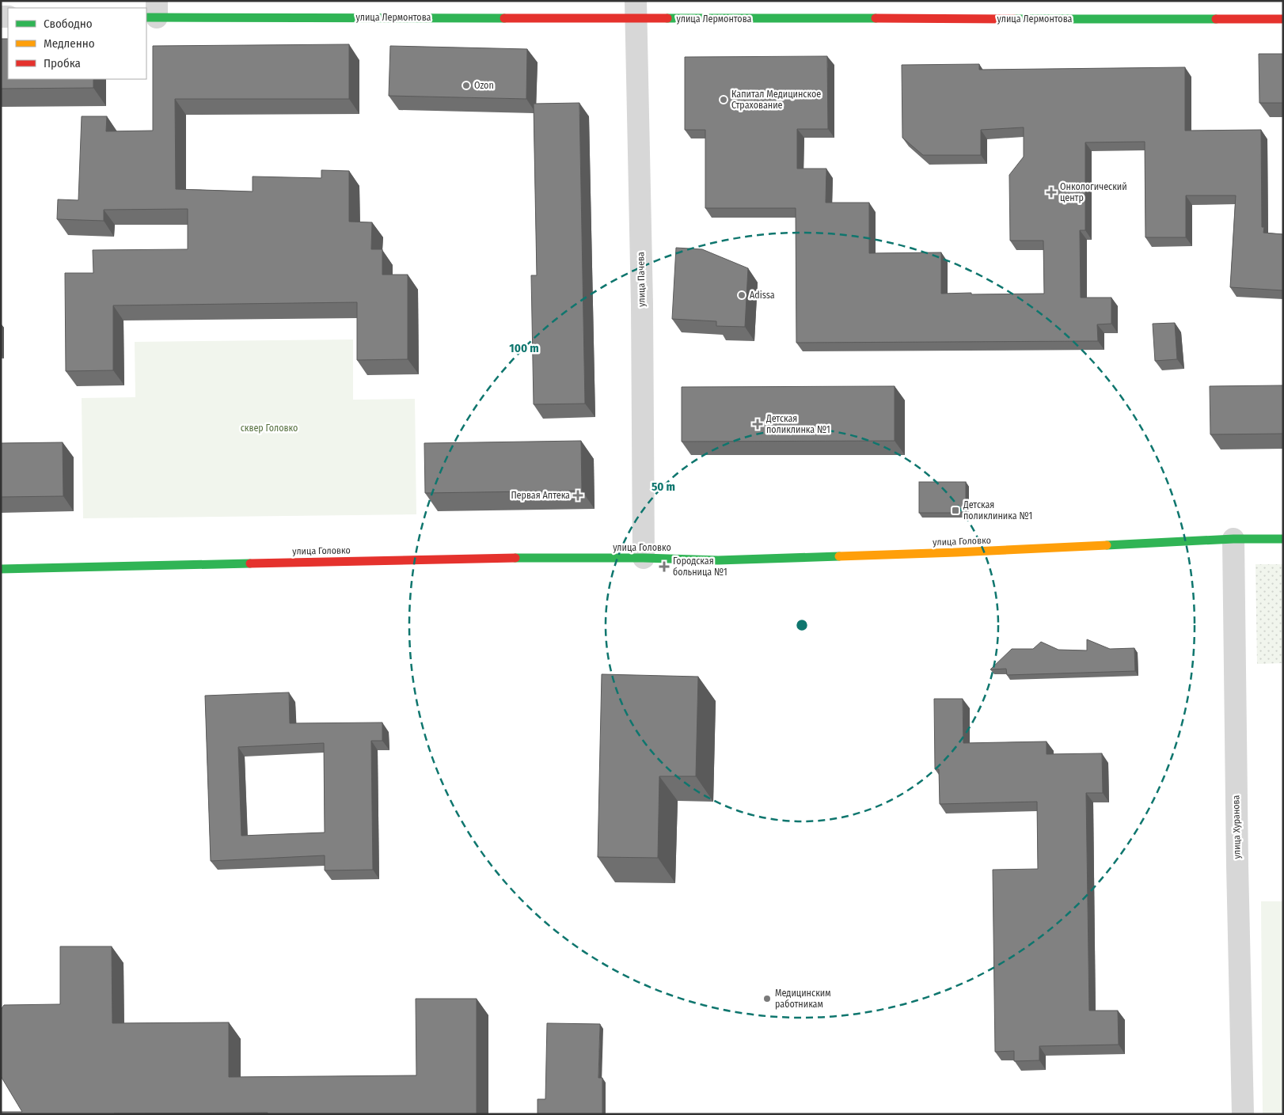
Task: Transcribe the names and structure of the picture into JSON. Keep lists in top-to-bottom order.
{
  "streets": {
    "street": [
      "улица Лермонтова",
      "улица Пачева",
      "улица Головко",
      "улица Хуранова"
    ]
  },
  "crossings": [
    ["улица Лермонтова", "улица Пачева"],
    ["улица Пачева", "улица Головко"],
    ["улица Головко", "улица Хуранова"]
  ],
  "parks": ["сквер Головко"],
  "places": {
    "other": [
      "Ozon",
      "Капитал Медицинское Страхование",
      "Adissa",
      "Медицинским работникам"
    ],
    "health": [
      "Онкологический центр",
      "Детская поликлинка №1",
      "Первая Аптека",
      "Городская больница №1"
    ],
    "transit": ["Детская поликлиника №1"]
  },
  "legend": ["Свободно", "Медленно", "Пробка"],
  "rings": ["100 m", "50 m"]
}
